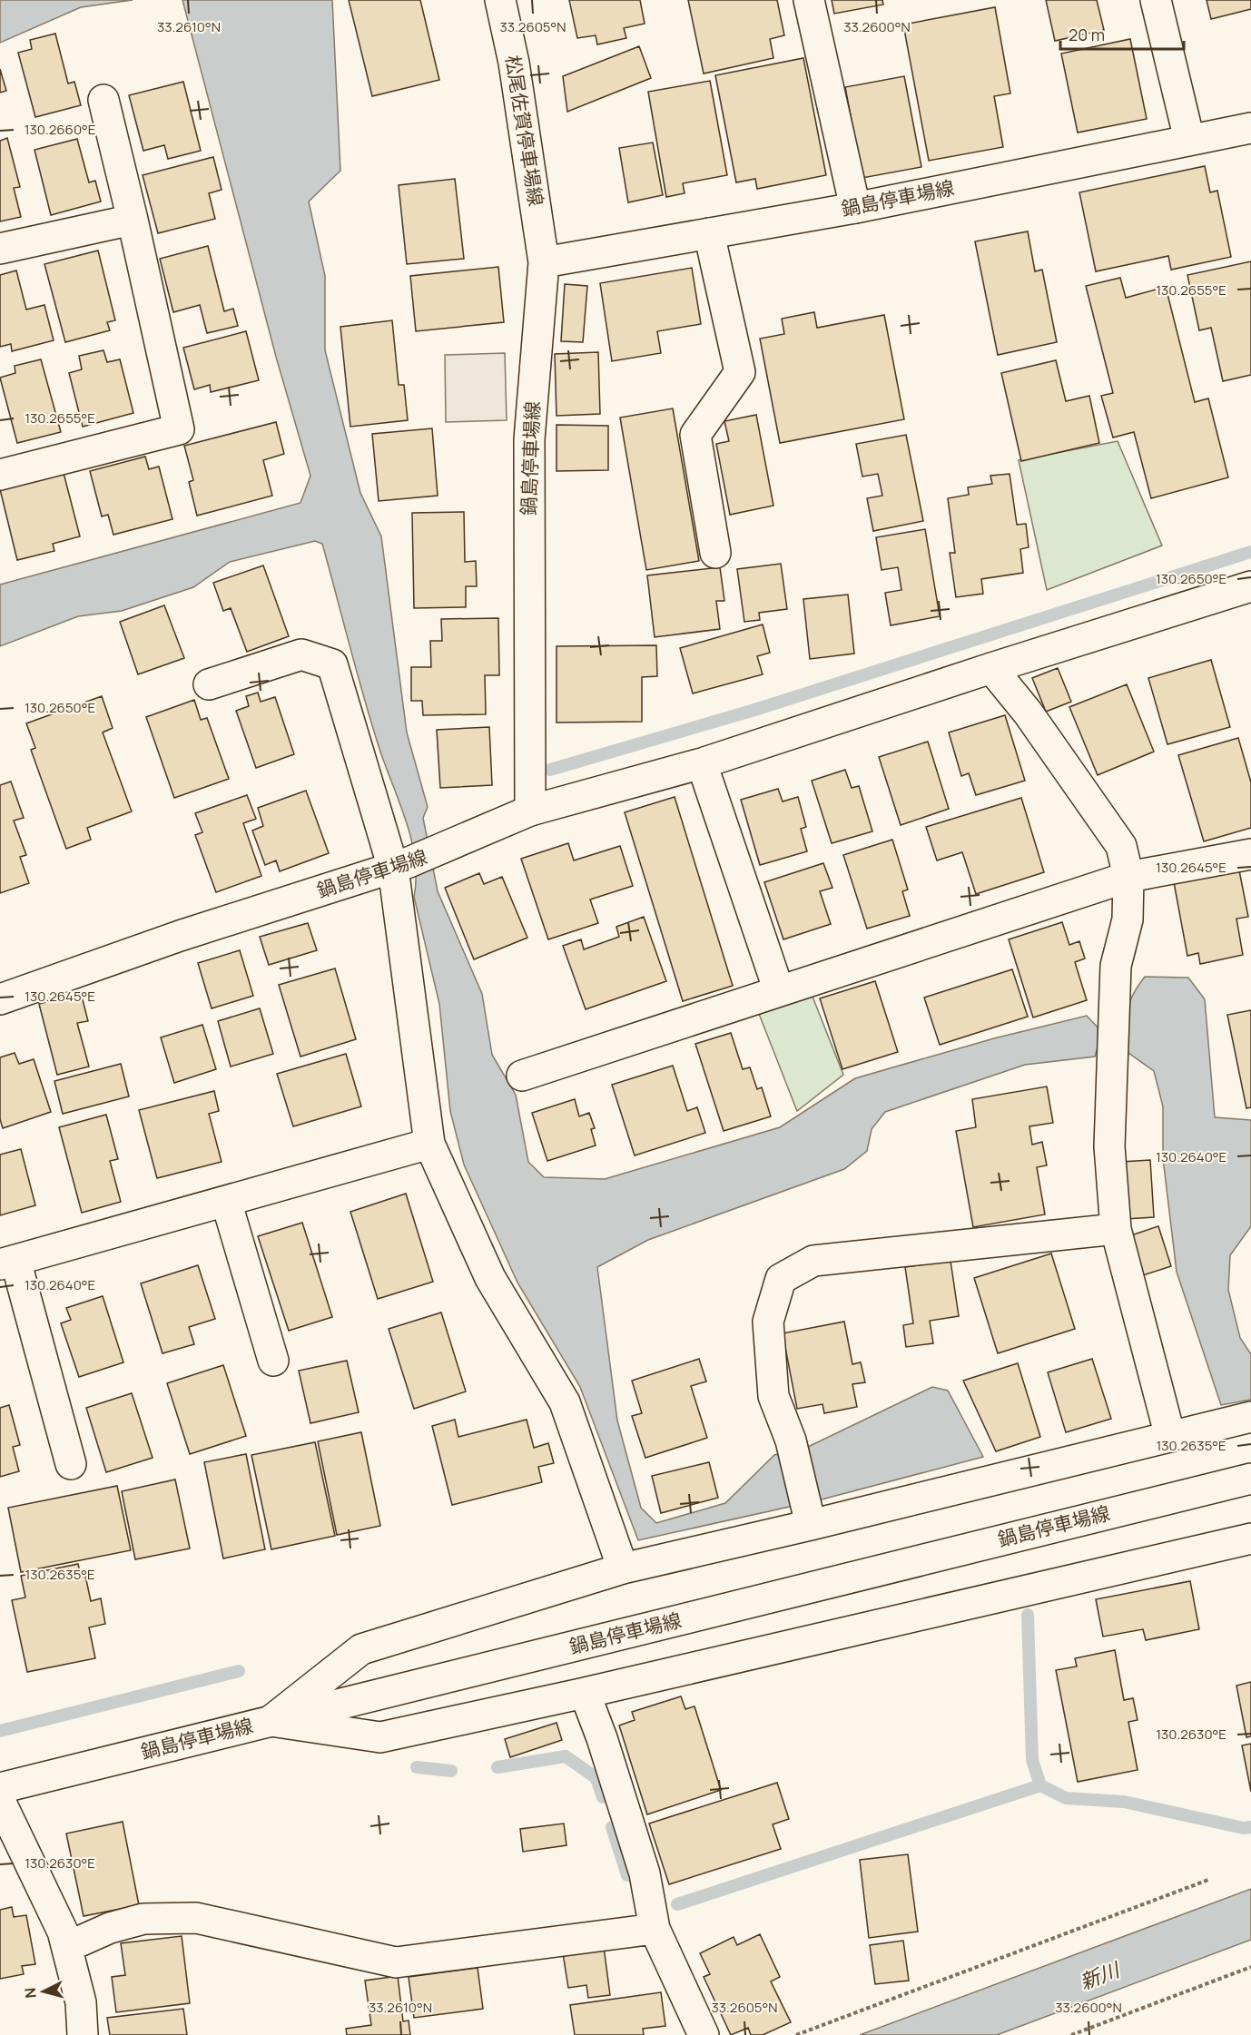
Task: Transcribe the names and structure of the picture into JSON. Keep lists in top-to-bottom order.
{
  "streets": {
    "street": ["松尾佐賀停車場線", "鍋島停車場線"]
  },
  "crossings": [
    ["松尾佐賀停車場線", "鍋島停車場線"]
  ],
  "water": ["新川"],
  "scale_bar": "20 m",
  "north": "left",
  "coordinates": [
    "33.2610°N",
    "33.2605°N",
    "33.2600°N",
    "130.2660°E",
    "130.2655°E",
    "130.2650°E",
    "130.2645°E",
    "130.2640°E",
    "130.2635°E",
    "130.2630°E"
  ]
}
